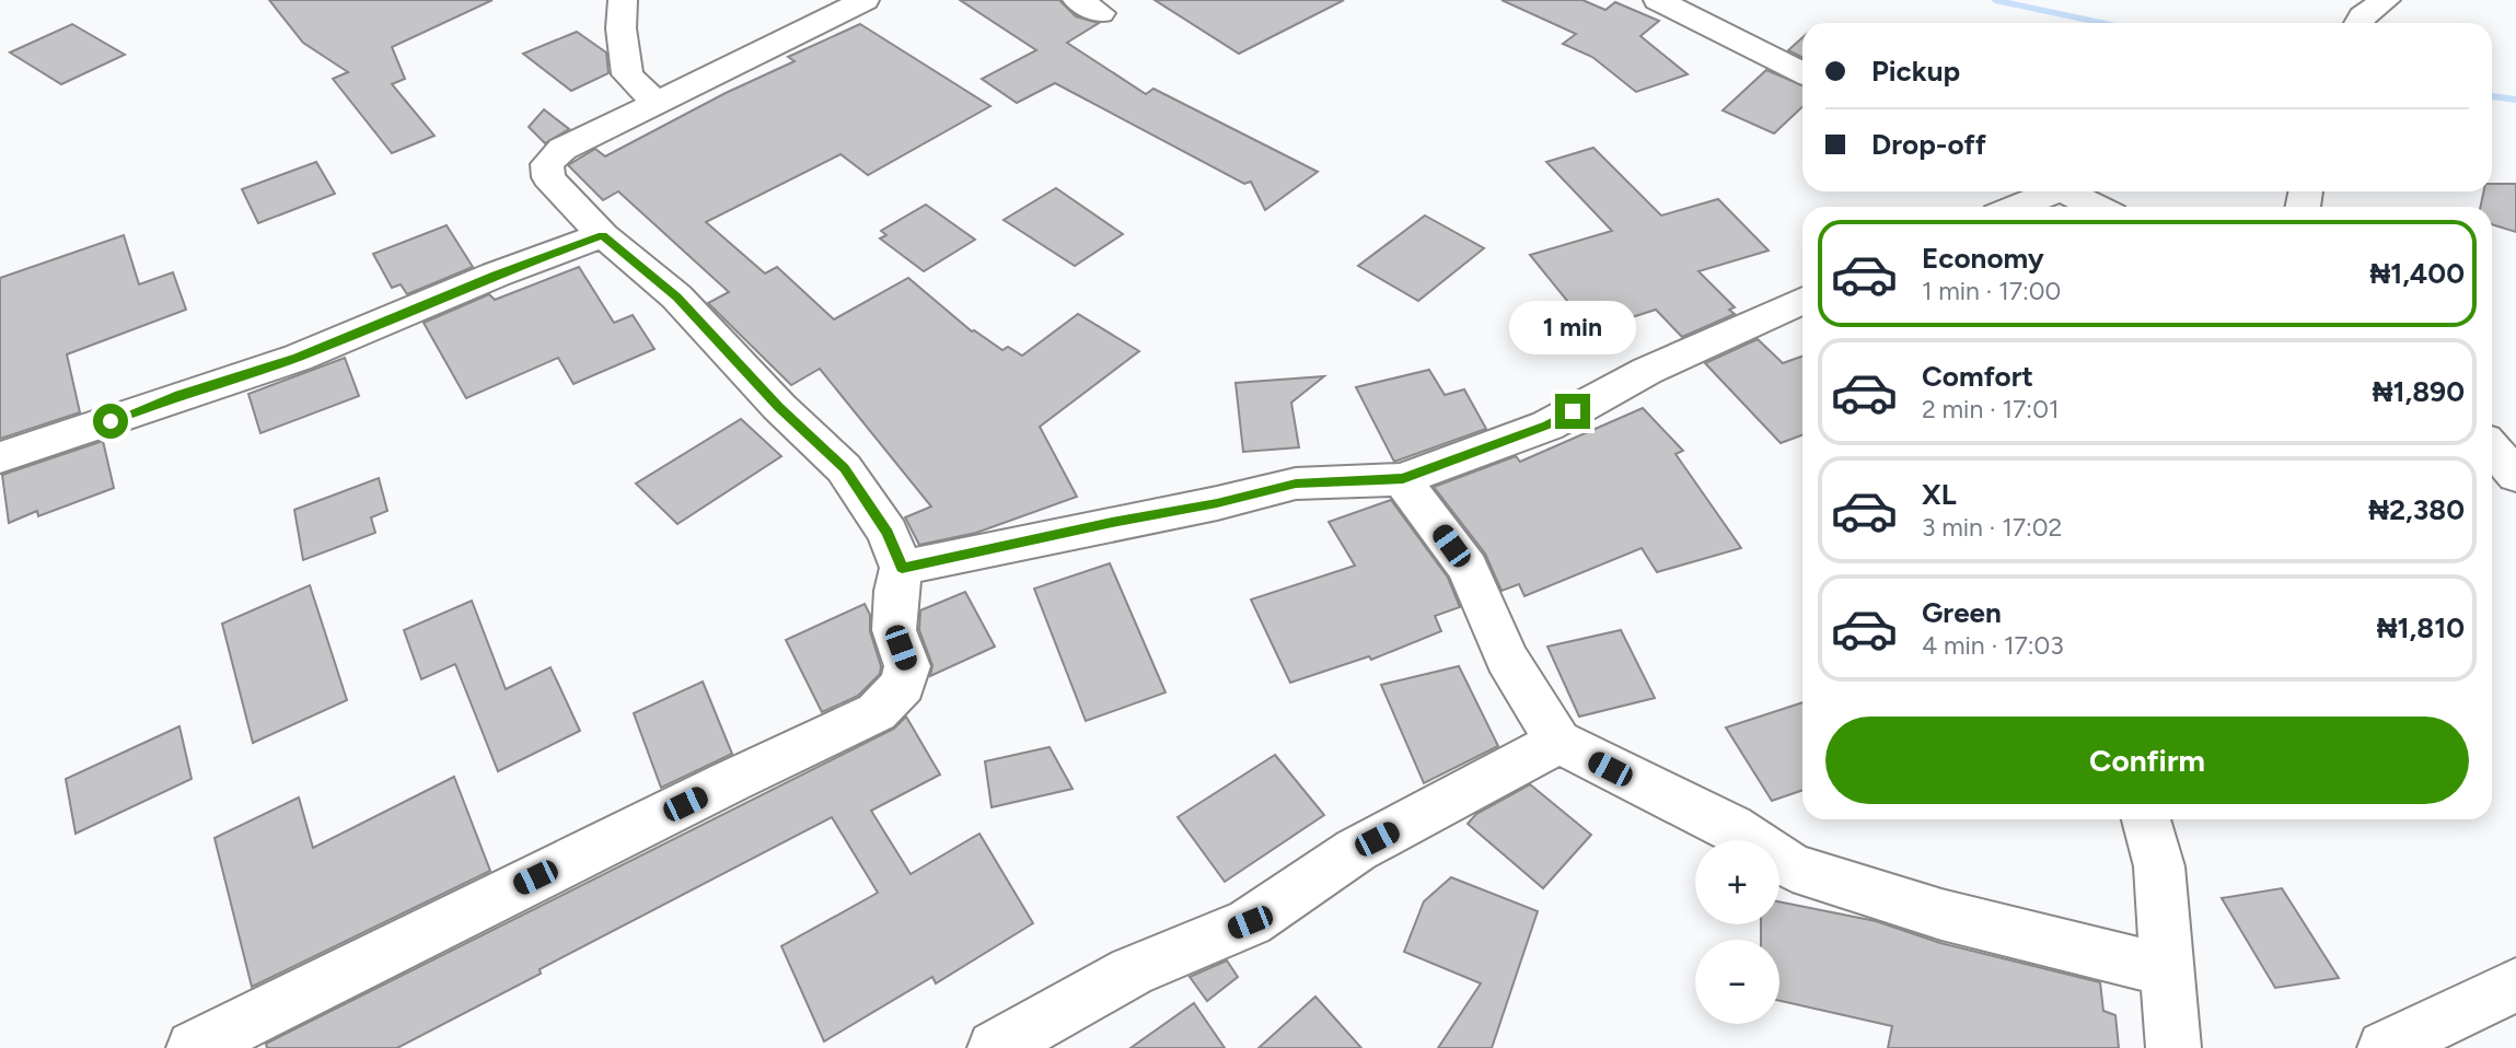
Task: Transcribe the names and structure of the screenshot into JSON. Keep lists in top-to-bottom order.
{
  "page": {
    "banner": ["Pickup", "Drop-off"],
    "list": [
      {
        "name": "Economy",
        "note": "1 min · 17:00",
        "value": "₦1,400"
      },
      {
        "name": "Comfort",
        "note": "2 min · 17:01",
        "value": "₦1,890"
      },
      {
        "name": "XL",
        "note": "3 min · 17:02",
        "value": "₦2,380"
      },
      {
        "name": "Green",
        "note": "4 min · 17:03",
        "value": "₦1,810"
      }
    ],
    "bubble": "1 min",
    "buttons": "Confirm",
    "map_buttons": ["+", "−"]
  }
}
